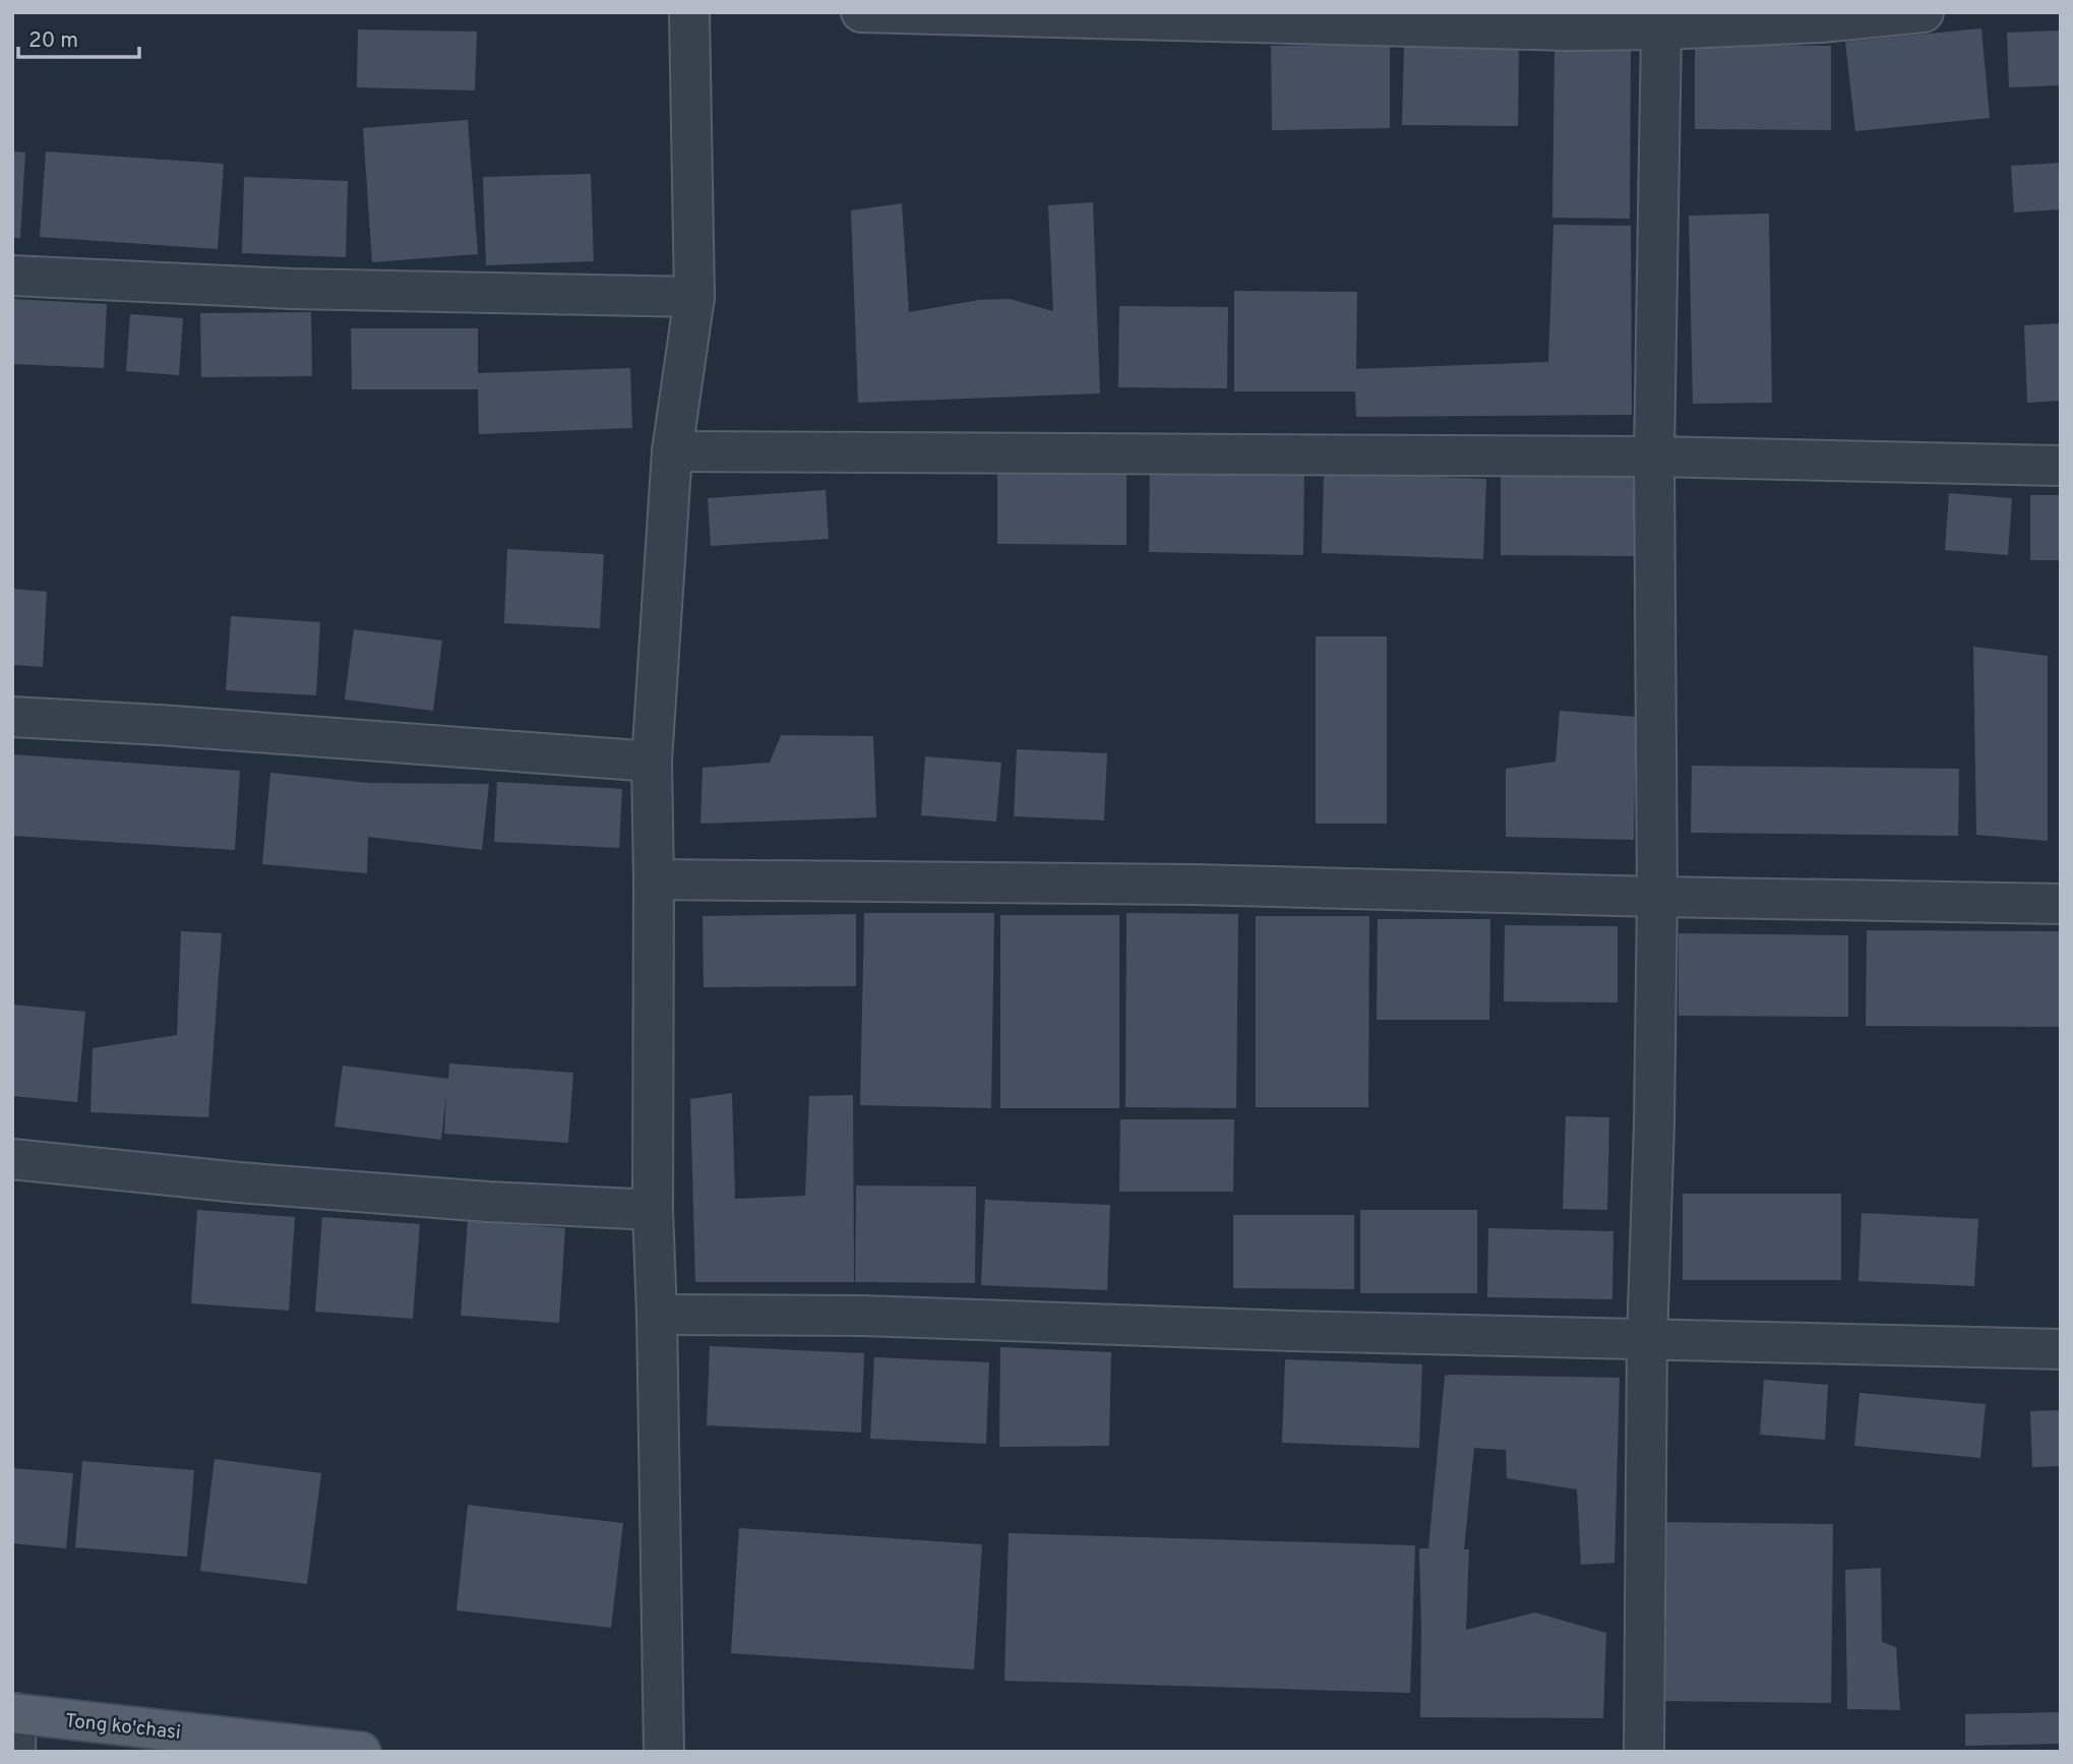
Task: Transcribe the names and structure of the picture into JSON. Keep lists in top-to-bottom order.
{
  "streets": {
    "main road": ["Tong ko'chasi"]
  },
  "scale_bar": "20 m"
}
